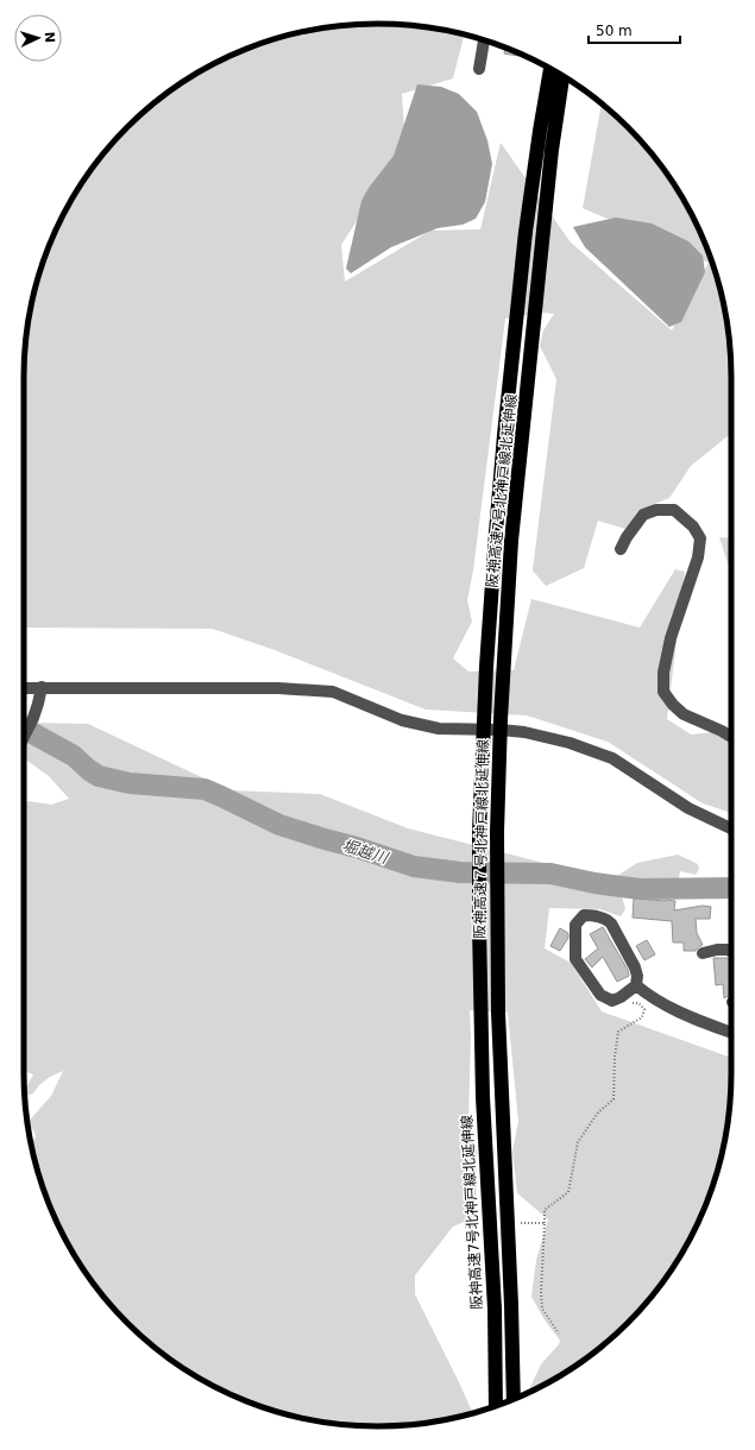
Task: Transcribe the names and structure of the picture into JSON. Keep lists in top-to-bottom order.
{
  "streets": {
    "highway": ["阪神高速7号北神戸線北延伸線", "阪神高速７号北神戸線北延伸線"]
  },
  "crossings": [
    ["阪神高速7号北神戸線北延伸線", "阪神高速７号北神戸線北延伸線"]
  ],
  "water": ["堀越川"],
  "scale_bar": "50 m",
  "north": "right"
}
